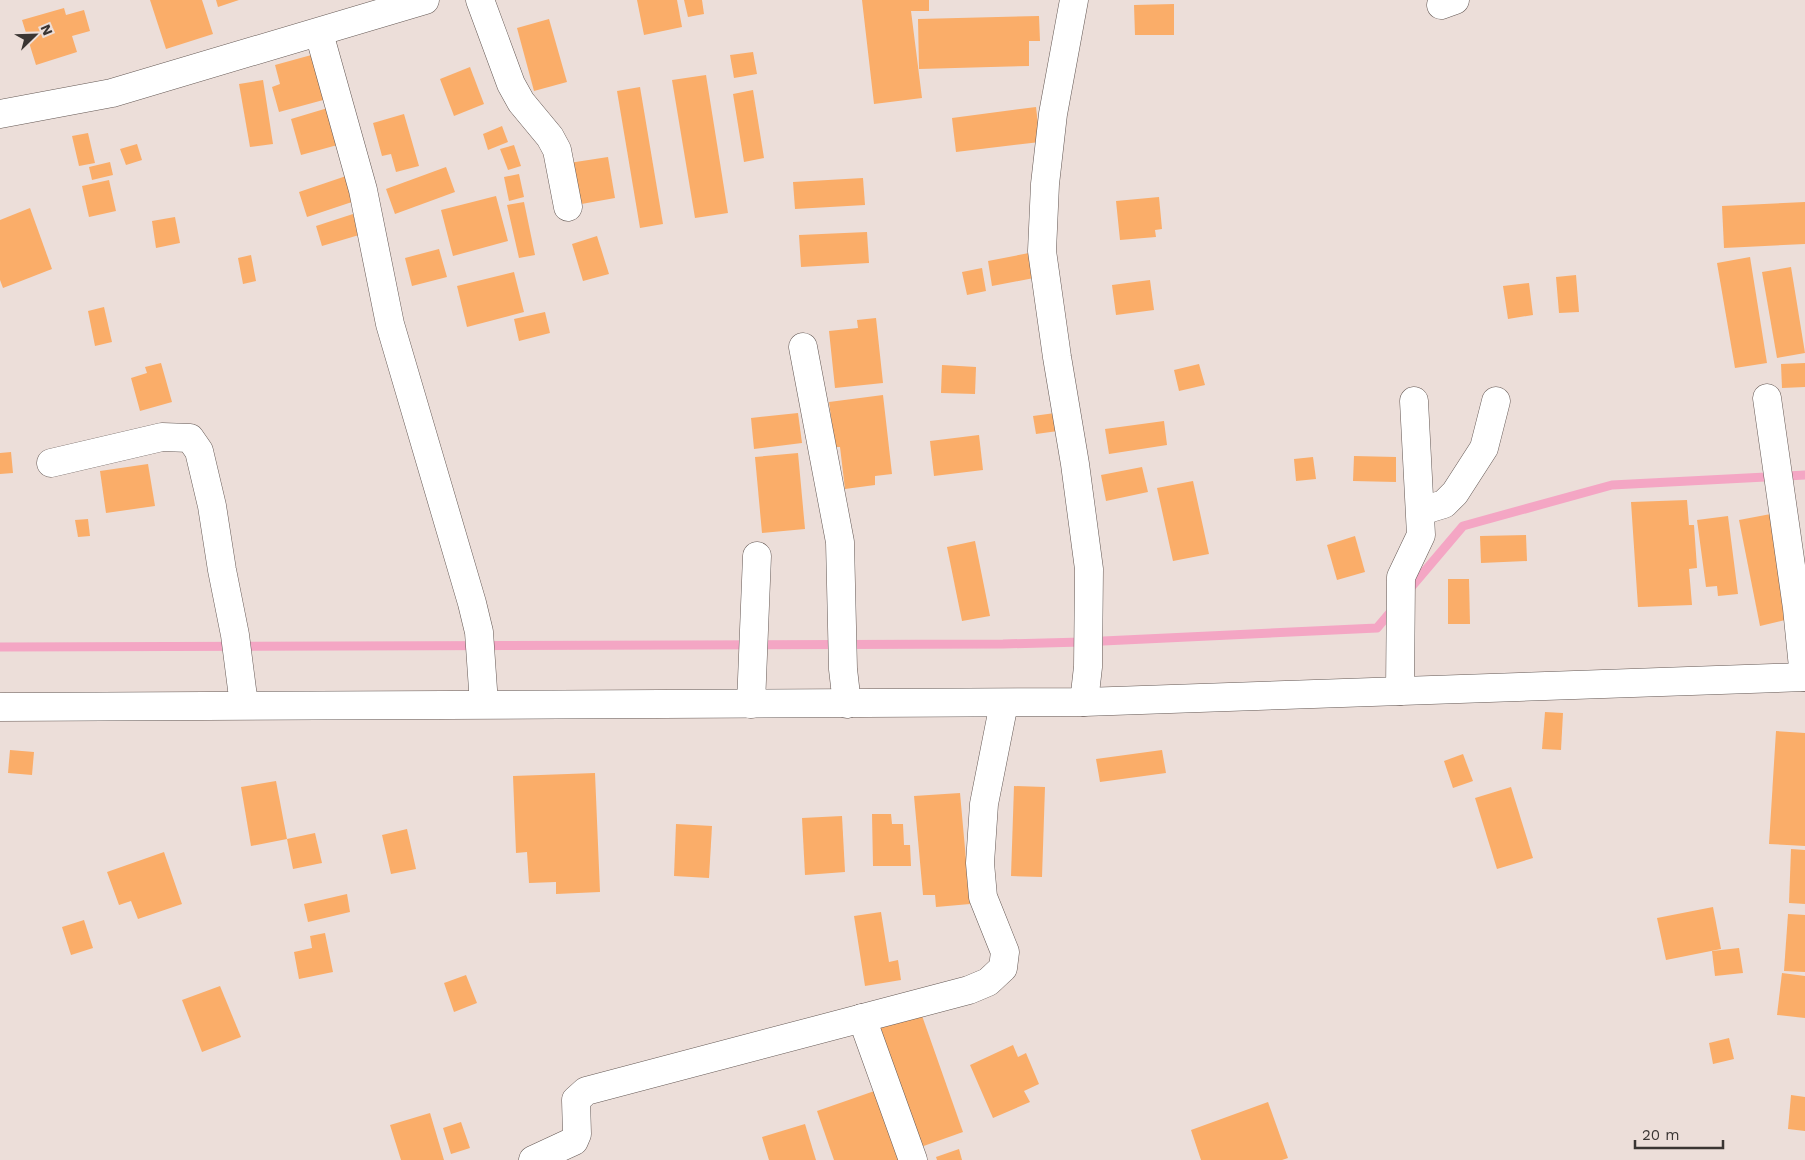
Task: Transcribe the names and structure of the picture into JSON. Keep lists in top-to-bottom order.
{
  "scale_bar": "20 m",
  "north": "top right"
}
